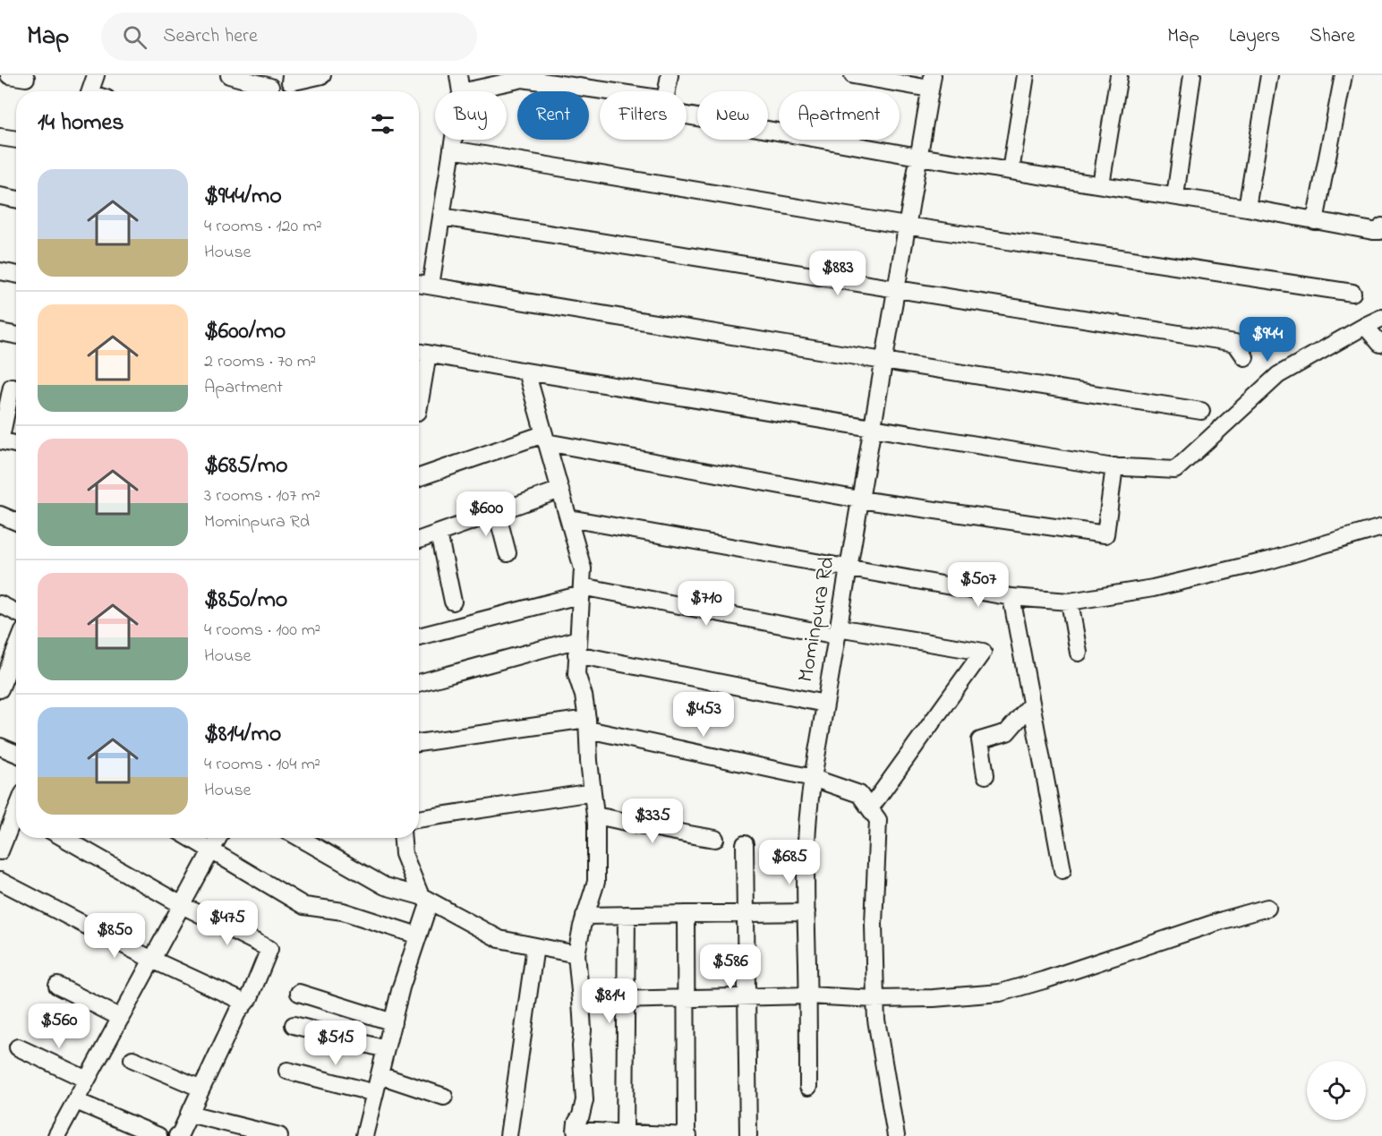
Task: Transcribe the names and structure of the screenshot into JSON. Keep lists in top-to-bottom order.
{
  "streets": {
    "street": ["Mominpura Rd"]
  },
  "page": {
    "header": "Map",
    "search": "Search here",
    "nav": ["Map", "Layers", "Share"],
    "chip": [
      "Buy",
      "Rent",
      "Filters",
      "New",
      "Apartment"
    ],
    "heading": "14 homes",
    "list": [
      {
        "name": "$944/mo",
        "note": "4 rooms · 120 m² · House"
      },
      {
        "name": "$600/mo",
        "note": "2 rooms · 70 m² · Apartment"
      },
      {
        "name": "$685/mo",
        "note": "3 rooms · 107 m² · Mominpura Rd"
      },
      {
        "name": "$850/mo",
        "note": "4 rooms · 100 m² · House"
      },
      {
        "name": "$814/mo",
        "note": "4 rooms · 104 m² · House"
      }
    ],
    "price": [
      "$883",
      "$944",
      "$600",
      "$507",
      "$710",
      "$453",
      "$335",
      "$685",
      "$475",
      "$850",
      "$586",
      "$814",
      "$560",
      "$515"
    ]
  }
}
